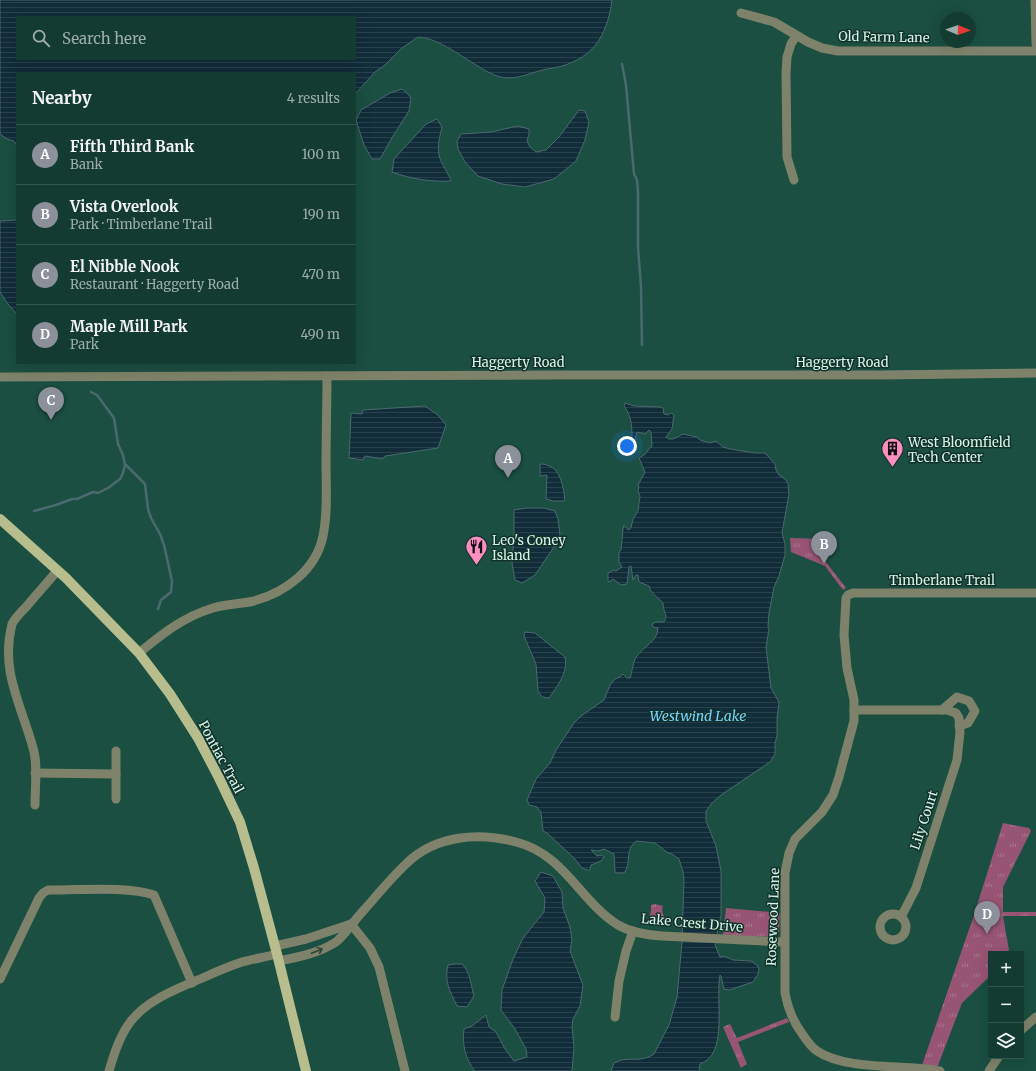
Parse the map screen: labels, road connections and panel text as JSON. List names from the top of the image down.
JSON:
{
  "streets": {
    "main road": ["Pontiac Trail"],
    "street": [
      "Old Farm Lane",
      "Haggerty Road",
      "Timberlane Trail",
      "Lily Court",
      "Rosewood Lane",
      "Lake Crest Drive"
    ]
  },
  "crossings": [
    ["Timberlane Trail", "Rosewood Lane"],
    ["Pontiac Trail", "Lake Crest Drive"],
    ["Rosewood Lane", "Lake Crest Drive"]
  ],
  "water": ["Westwind Lake"],
  "places": {
    "building": ["West Bloomfield Tech Center"],
    "restaurant": ["Leo's Coney Island"]
  },
  "north": "right",
  "page": {
    "search": "Search here",
    "heading": ["Nearby", "4 results"],
    "list": [
      {
        "mark": "A",
        "name": "Fifth Third Bank",
        "note": "Bank",
        "value": "100 m"
      },
      {
        "mark": "B",
        "name": "Vista Overlook",
        "note": "Park · Timberlane Trail",
        "value": "190 m"
      },
      {
        "mark": "C",
        "name": "El Nibble Nook",
        "note": "Restaurant · Haggerty Road",
        "value": "470 m"
      },
      {
        "mark": "D",
        "name": "Maple Mill Park",
        "note": "Park",
        "value": "490 m"
      }
    ],
    "pins": [
      "C",
      "A",
      "B",
      "D"
    ],
    "map_buttons": ["+", "−"]
  }
}
